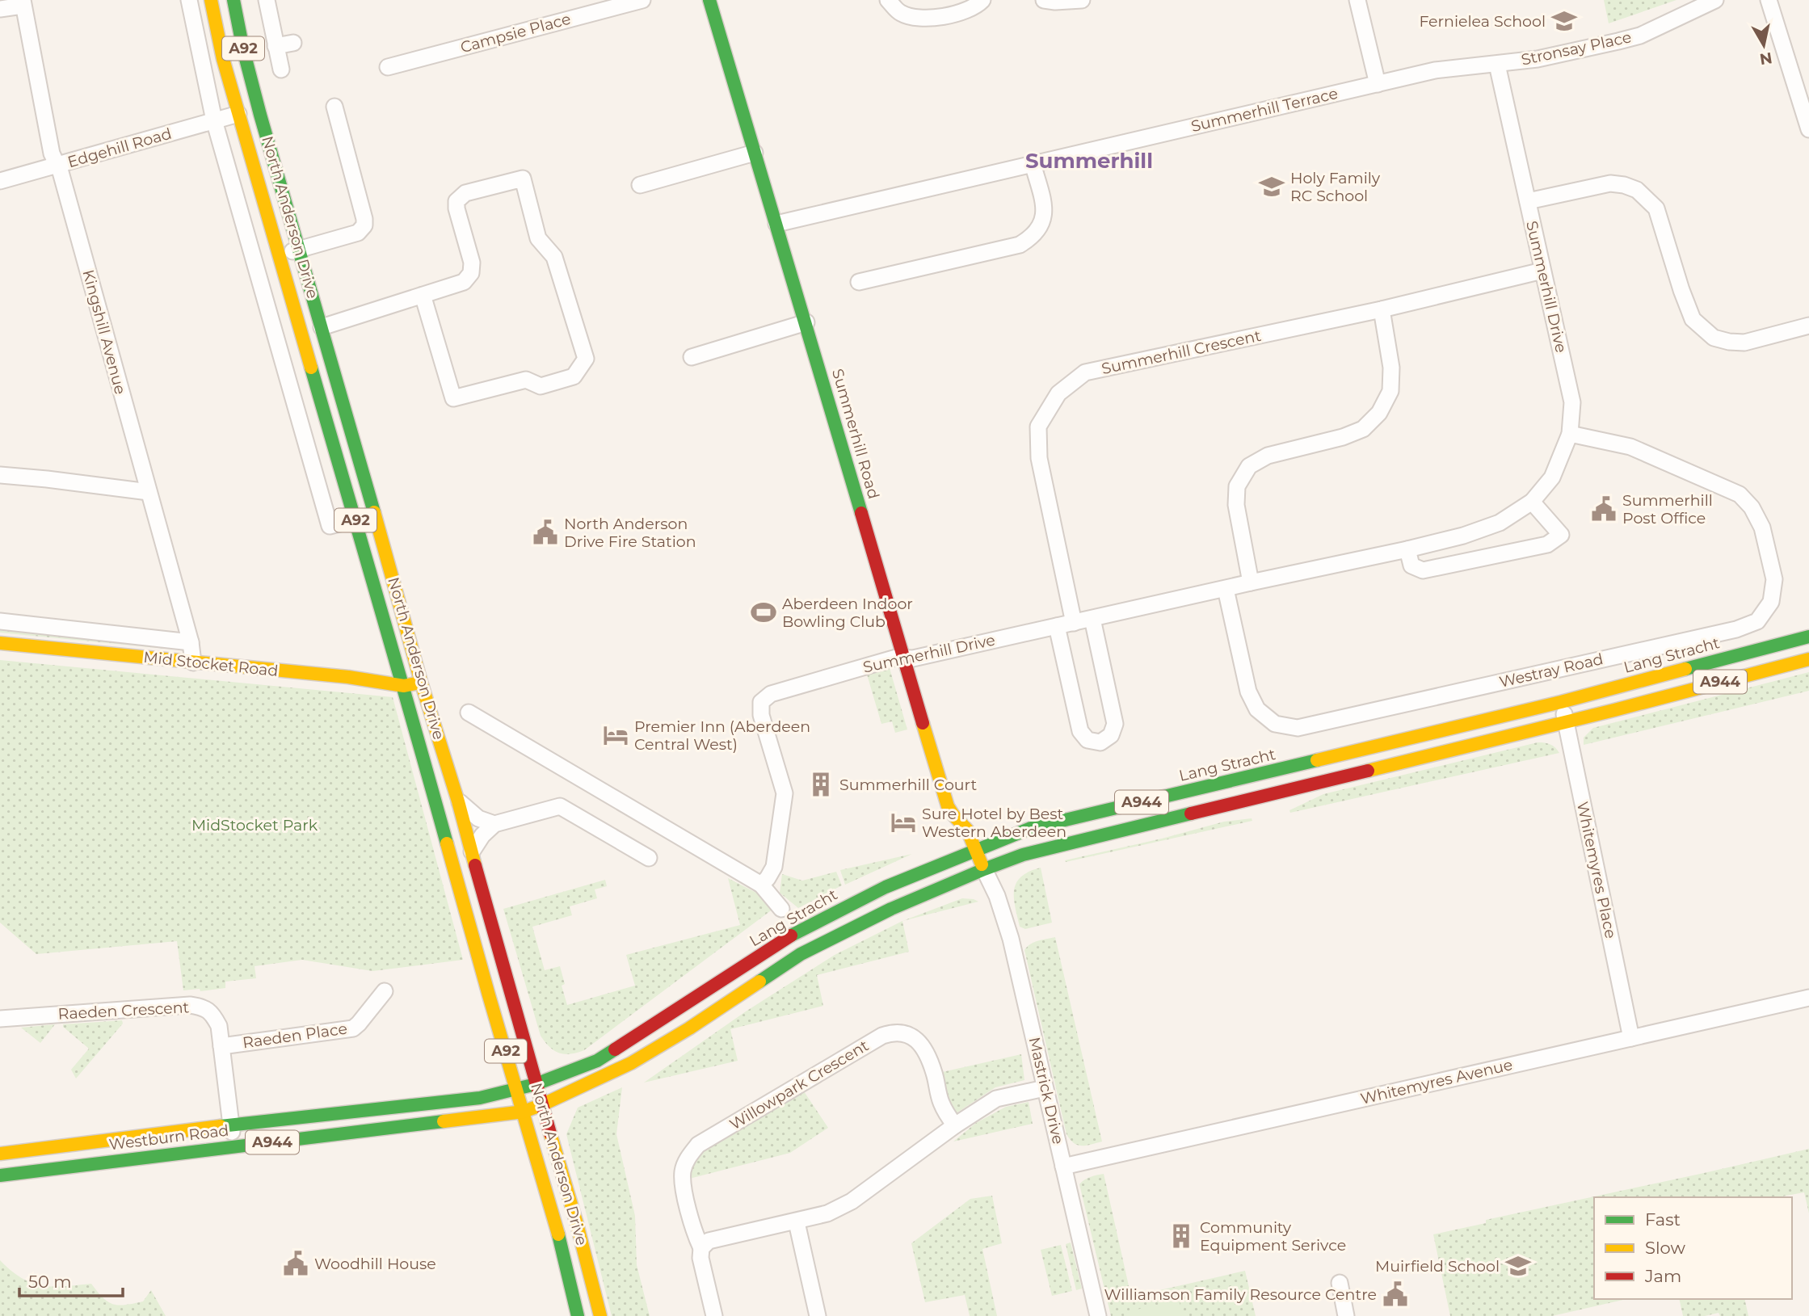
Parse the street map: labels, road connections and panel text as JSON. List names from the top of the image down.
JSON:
{
  "streets": {
    "main road": [
      "A92",
      "North Anderson Drive",
      "Summerhill Road",
      "Lang Stracht",
      "Mid Stocket Road",
      "A944",
      "Westburn Road"
    ],
    "street": [
      "Campsie Place",
      "Stronsay Place",
      "Summerhill Terrace",
      "Edgehill Road",
      "Summerhill Drive",
      "Kingshill Avenue",
      "Summerhill Crescent",
      "Westray Road",
      "Whitemyres Place",
      "Raeden Crescent",
      "Raeden Place",
      "Whitemyres Avenue",
      "Willowpark Crescent",
      "Mastrick Drive"
    ]
  },
  "crossings": [
    ["Stronsay Place", "Summerhill Terrace"],
    ["Stronsay Place", "Summerhill Drive"],
    ["Summerhill Terrace", "Summerhill Drive"],
    ["Summerhill Terrace", "Summerhill Road"],
    ["Edgehill Road", "North Anderson Drive"],
    ["Edgehill Road", "Kingshill Avenue"],
    ["North Anderson Drive", "Lang Stracht"],
    ["North Anderson Drive", "Mid Stocket Road"],
    ["North Anderson Drive", "A944"],
    ["North Anderson Drive", "Westburn Road"],
    ["Summerhill Drive", "Summerhill Crescent"],
    ["Summerhill Drive", "Summerhill Road"],
    ["Summerhill Drive", "Westray Road"],
    ["Kingshill Avenue", "Mid Stocket Road"],
    ["Summerhill Road", "Lang Stracht"],
    ["Summerhill Road", "A944"],
    ["Summerhill Road", "Mastrick Drive"],
    ["Lang Stracht", "Whitemyres Place"],
    ["Lang Stracht", "Westburn Road"],
    ["A944", "Whitemyres Place"],
    ["A944", "Mastrick Drive"],
    ["A944", "Westburn Road"],
    ["Whitemyres Place", "Whitemyres Avenue"],
    ["Raeden Crescent", "Raeden Place"],
    ["Raeden Crescent", "Westburn Road"],
    ["Whitemyres Avenue", "Mastrick Drive"]
  ],
  "districts": ["Summerhill"],
  "parks": ["MidStocket Park"],
  "places": {
    "school or university": ["Fernielea School", "Holy Family RC School", "Muirfield School"],
    "public building": [
      "Summerhill Post Office",
      "North Anderson Drive Fire Station",
      "Woodhill House",
      "Williamson Family Resource Centre"
    ],
    "sports": ["Aberdeen Indoor Bowling Club"],
    "hotel": ["Premier Inn (Aberdeen Central West)", "Sure Hotel by Best Western Aberdeen"],
    "building": ["Summerhill Court", "Community Equipment Serivce"]
  },
  "legend": ["Fast", "Slow", "Jam"],
  "scale_bar": "50 m",
  "north": "bottom"
}
